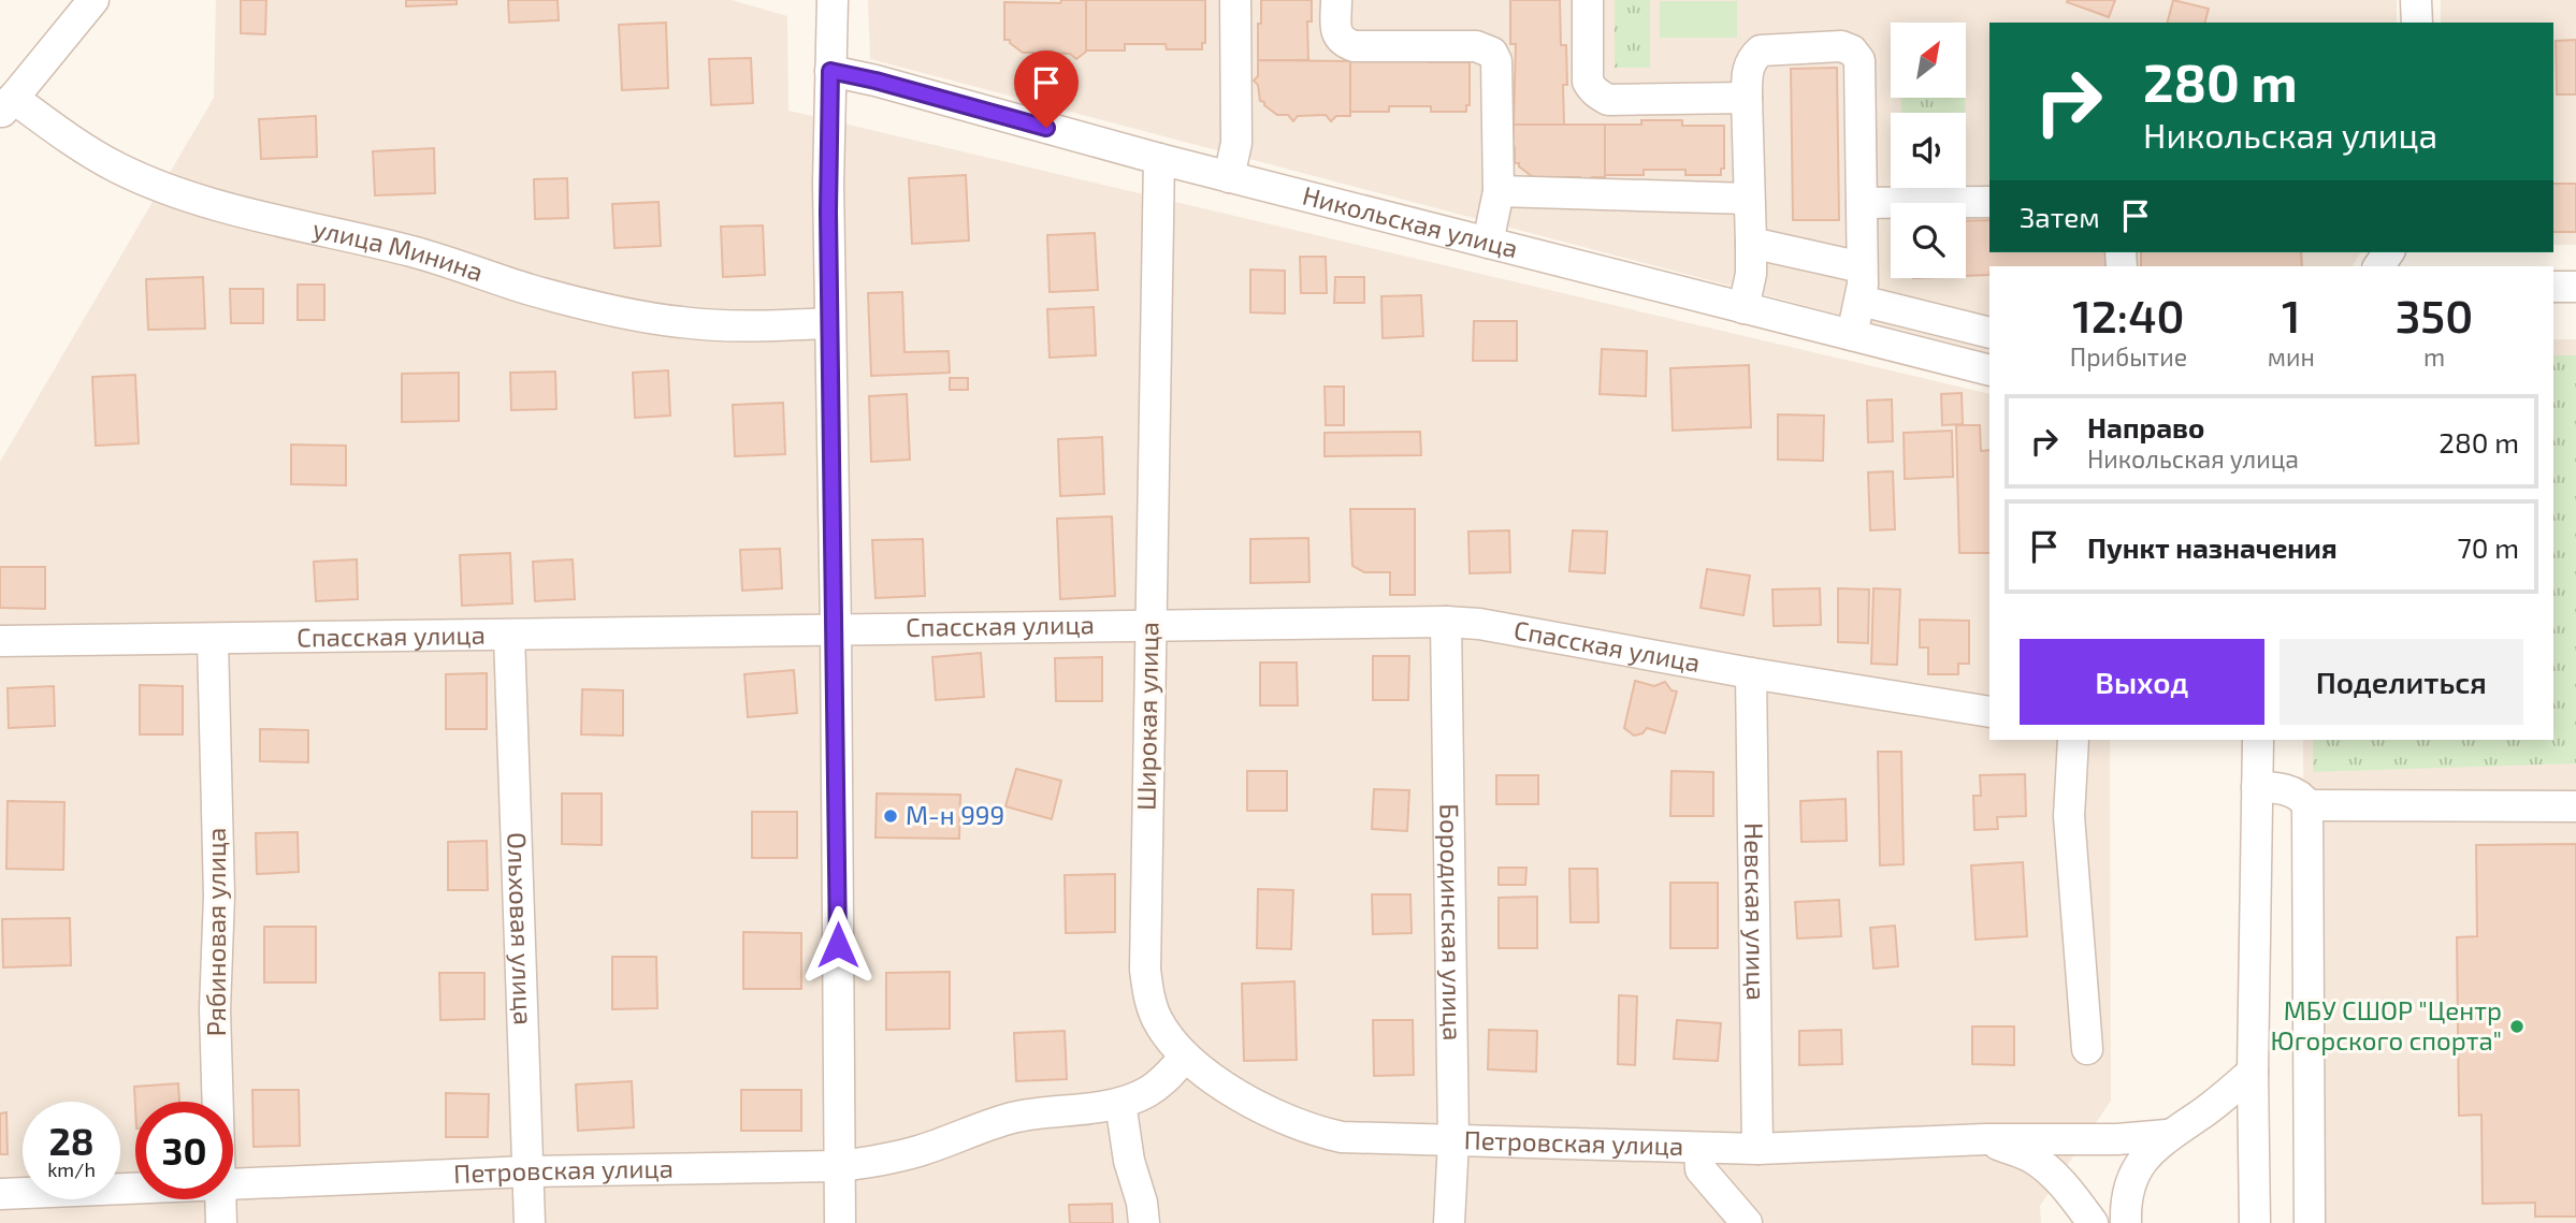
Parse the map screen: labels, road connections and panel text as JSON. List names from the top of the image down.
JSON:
{
  "streets": {
    "street": [
      "Никольская улица",
      "улица Минина",
      "Спасская улица",
      "Широкая улица",
      "Невская улица",
      "Бородинская улица",
      "Ольховая улица",
      "Рябиновая улица",
      "Петровская улица"
    ]
  },
  "crossings": [
    ["Никольская улица", "Широкая улица"],
    ["Спасская улица", "Широкая улица"],
    ["Спасская улица", "Невская улица"],
    ["Спасская улица", "Бородинская улица"],
    ["Спасская улица", "Ольховая улица"],
    ["Спасская улица", "Рябиновая улица"],
    ["Широкая улица", "Петровская улица"],
    ["Невская улица", "Петровская улица"],
    ["Бородинская улица", "Петровская улица"],
    ["Ольховая улица", "Петровская улица"]
  ],
  "places": ["М-н 999", "МБУ СШОР \"Центр Югорского спорта\""],
  "north": "top right",
  "page": {
    "turn": ["280 m", "Никольская улица"],
    "then": "Затем",
    "eta": [
      "12:40",
      "Прибытие",
      "1",
      "мин",
      "350",
      "m"
    ],
    "list": [
      {
        "name": "Направо",
        "note": "Никольская улица",
        "value": "280 m"
      },
      {
        "name": "Пункт назначения",
        "value": "70 m"
      }
    ],
    "buttons": ["Выход", "Поделиться"],
    "speed": "28 km/h",
    "limit": "30"
  }
}
